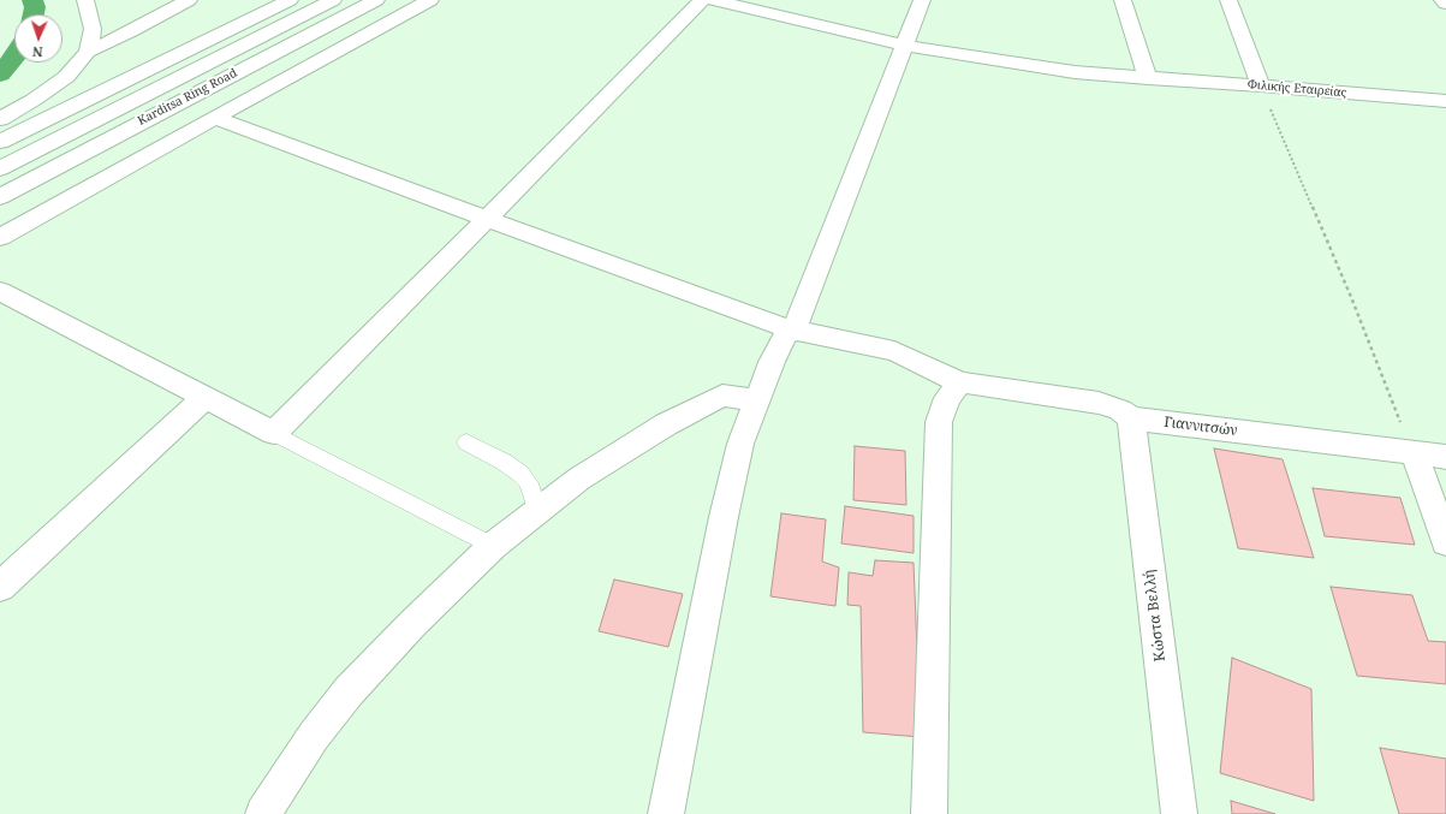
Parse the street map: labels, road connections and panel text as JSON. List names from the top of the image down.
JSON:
{
  "streets": {
    "street": [
      "Φιλικής Εταιρείας",
      "Karditsa Ring Road",
      "Γιαννιτσών",
      "Κώστα Βελλή"
    ]
  },
  "crossings": [
    ["Γιαννιτσών", "Κώστα Βελλή"]
  ],
  "north": "bottom"
}
